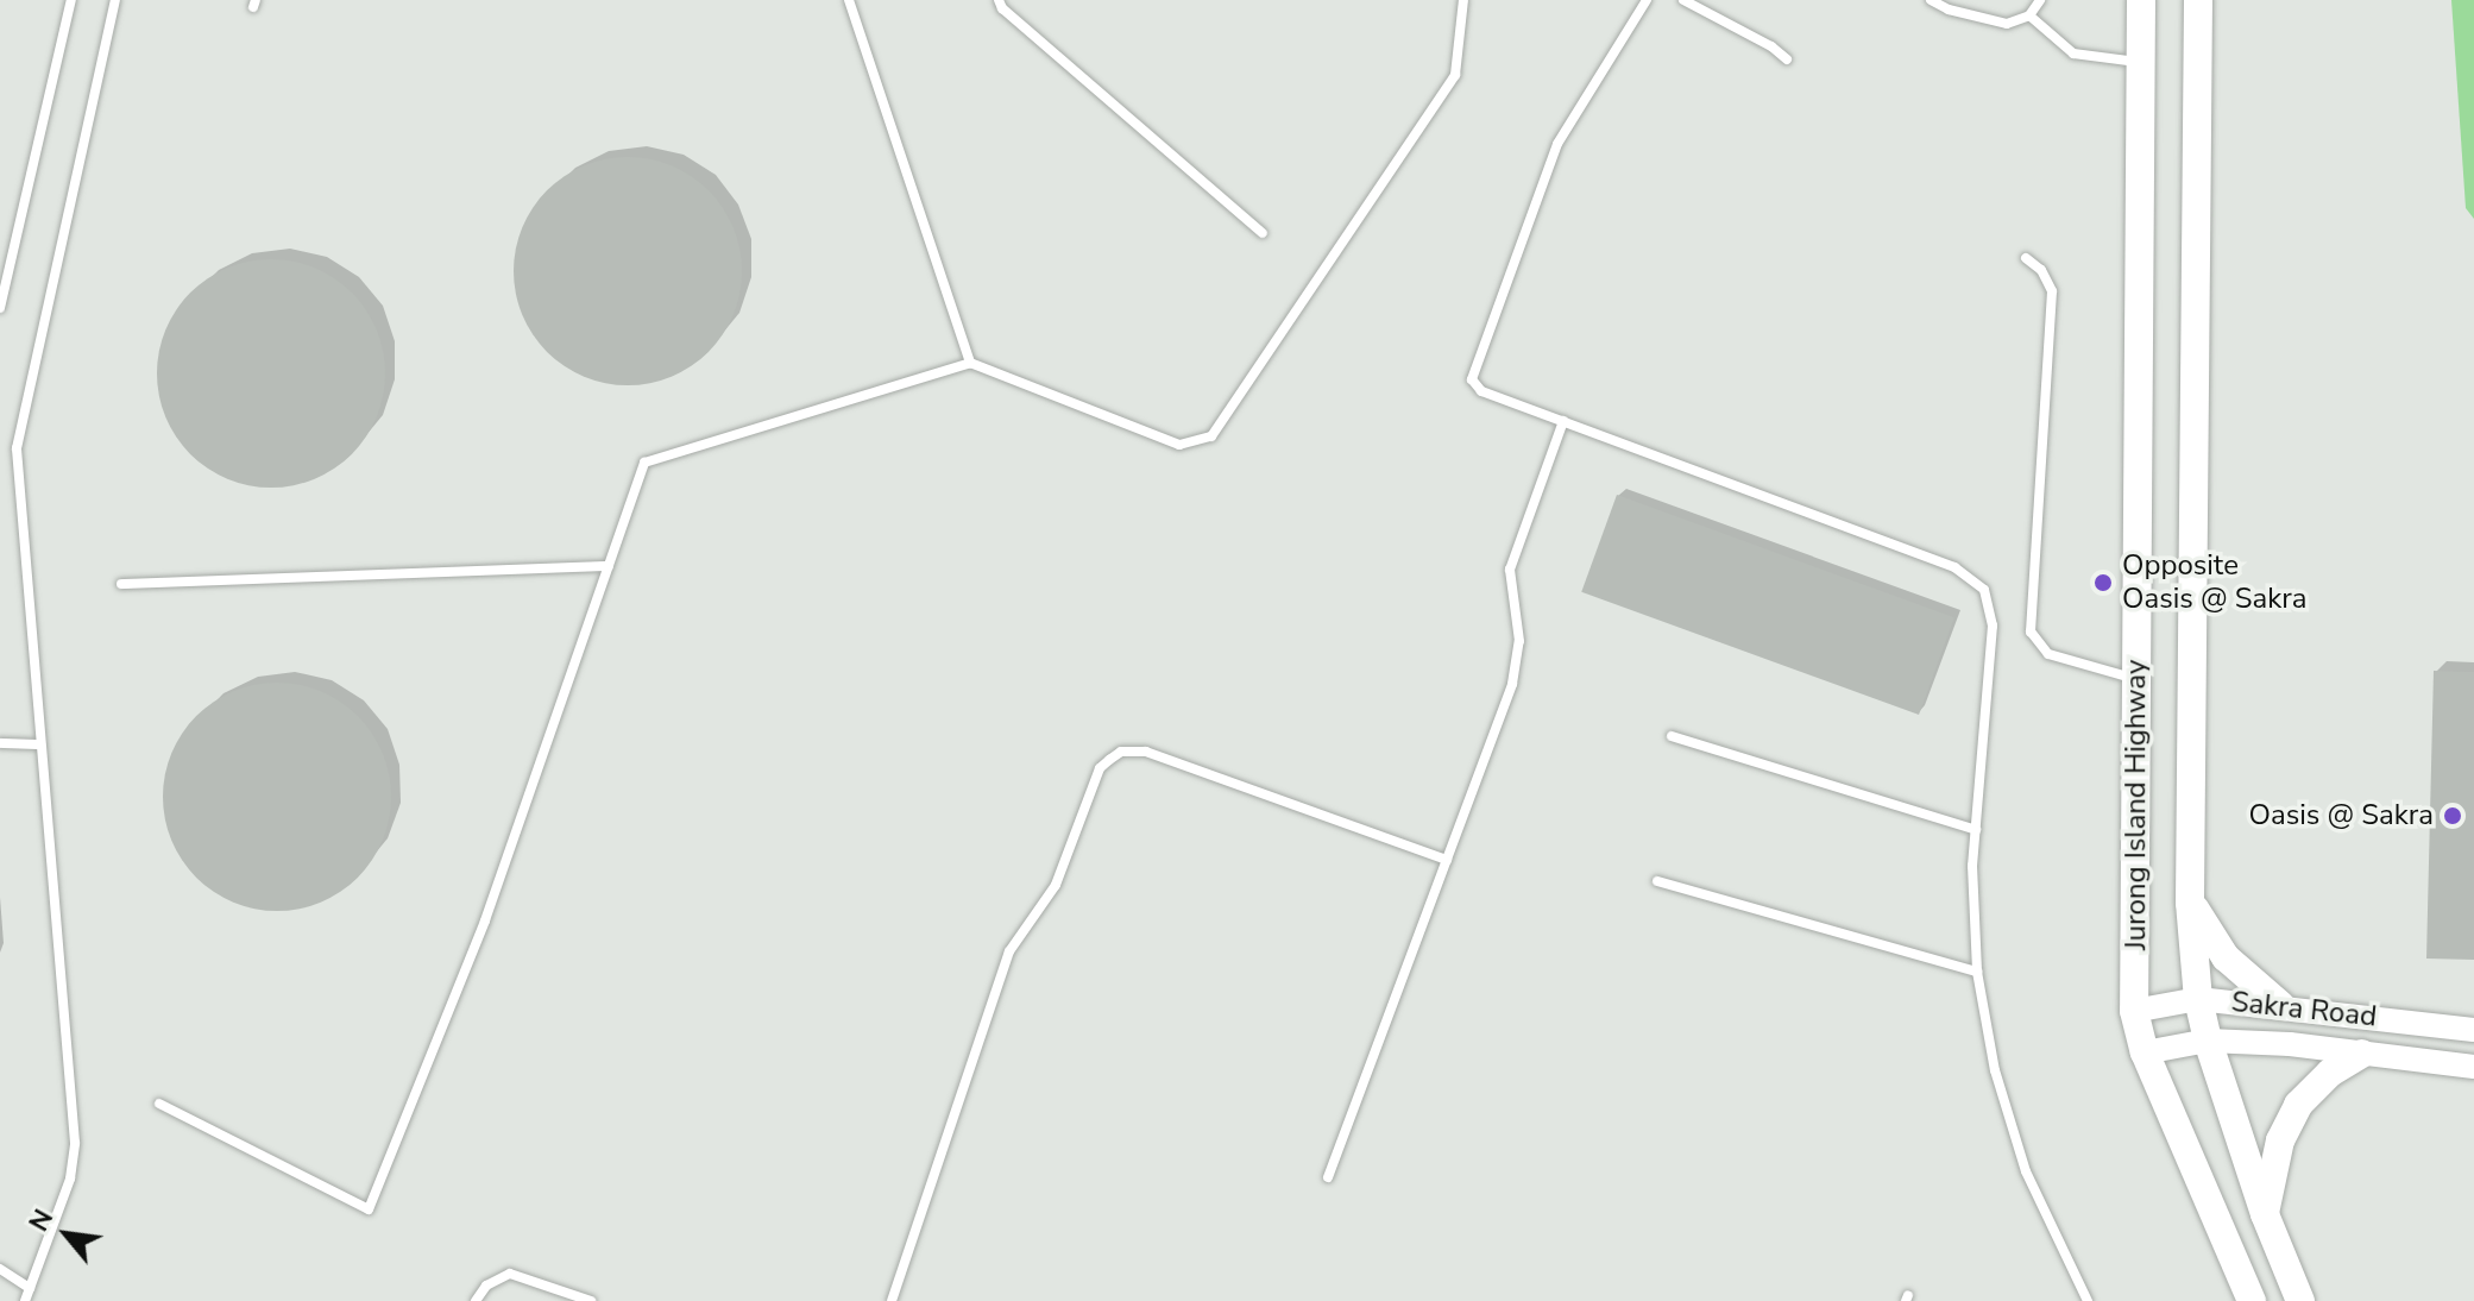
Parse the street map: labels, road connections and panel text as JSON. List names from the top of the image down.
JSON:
{
  "streets": {
    "main road": ["Jurong Island Highway"],
    "street": ["Sakra Road"]
  },
  "crossings": [
    ["Jurong Island Highway", "Sakra Road"]
  ],
  "places": ["Opposite Oasis @ Sakra", "Oasis @ Sakra"],
  "north": "top left"
}
